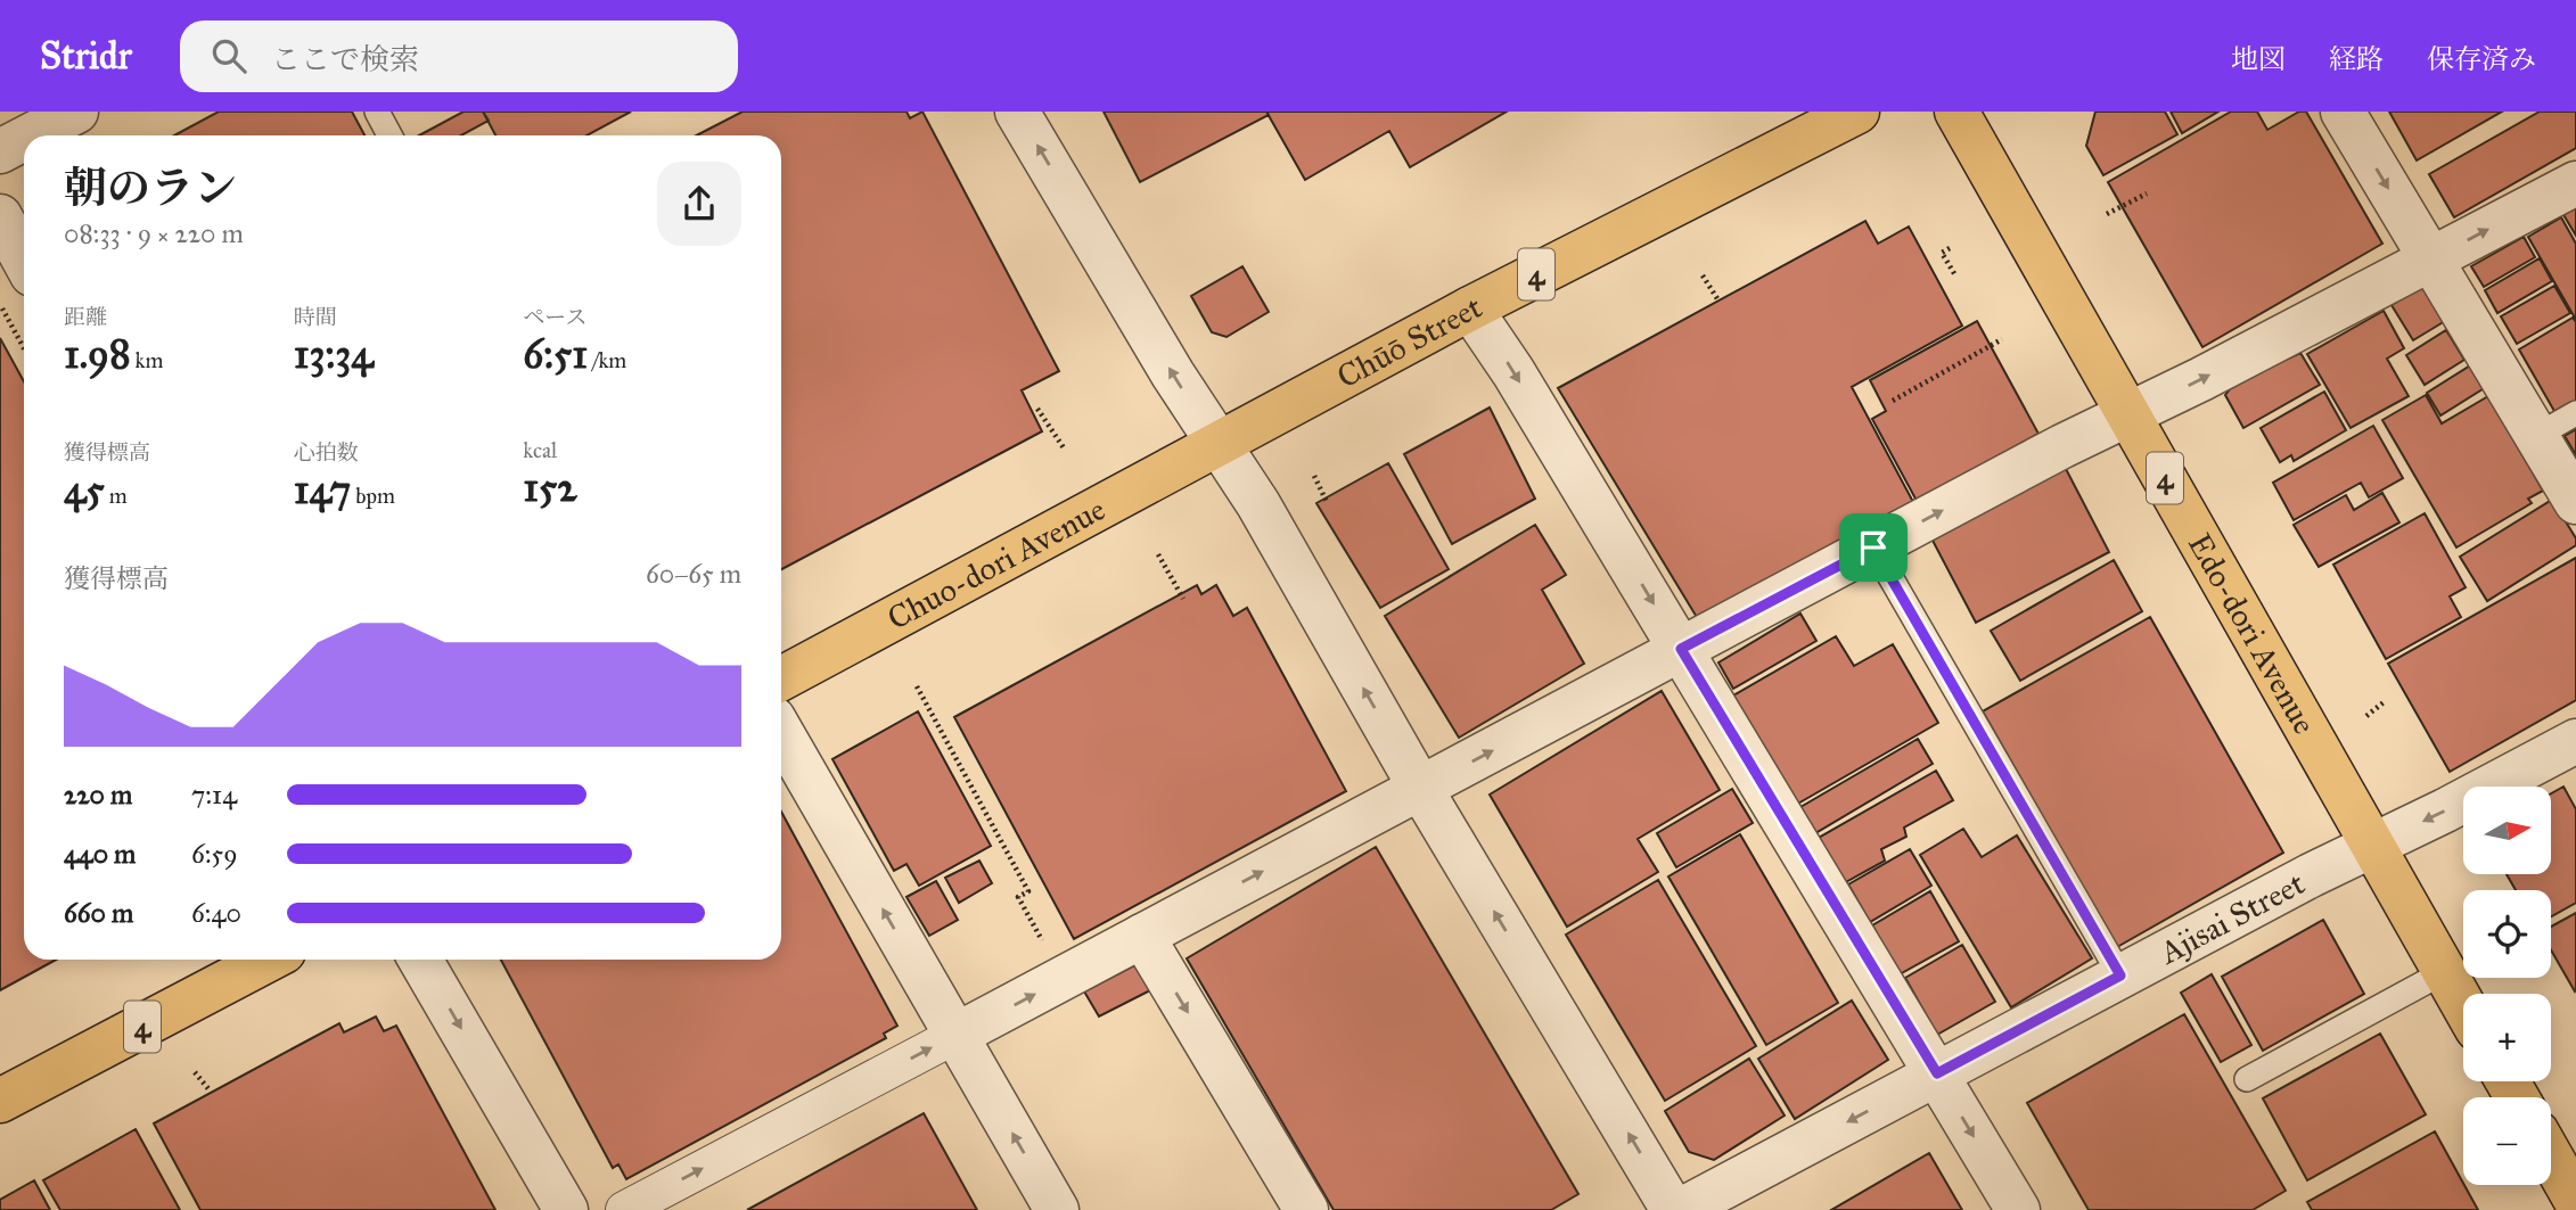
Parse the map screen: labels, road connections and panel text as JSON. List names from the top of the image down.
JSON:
{
  "streets": {
    "highway": [
      "4",
      "Chūō Street",
      "Chuo-dori Avenue",
      "Edo-dori Avenue"
    ],
    "street": ["Ajisai Street"]
  },
  "crossings": [
    ["Chūō Street", "Chuo-dori Avenue"],
    ["Edo-dori Avenue", "Ajisai Street"]
  ],
  "one_way": ["Ajisai Street"],
  "north": "right",
  "page": {
    "header": "Stridr",
    "search": "ここで検索",
    "nav": ["地図", "経路", "保存済み"],
    "heading": ["朝のラン", "08:33 · 9 × 220 m"],
    "stats": [
      ["距離", "1.98 km"],
      ["時間", "13:34"],
      ["ペース", "6:51 /km"],
      ["獲得標高", "45 m"],
      ["心拍数", "147 bpm"],
      ["kcal", "152"]
    ],
    "chart": ["獲得標高", "60–65 m"],
    "list": [
      {
        "name": "220 m",
        "note": "7:14"
      },
      {
        "name": "440 m",
        "note": "6:59"
      },
      {
        "name": "660 m",
        "note": "6:40"
      }
    ],
    "map_buttons": ["+", "−"]
  }
}
